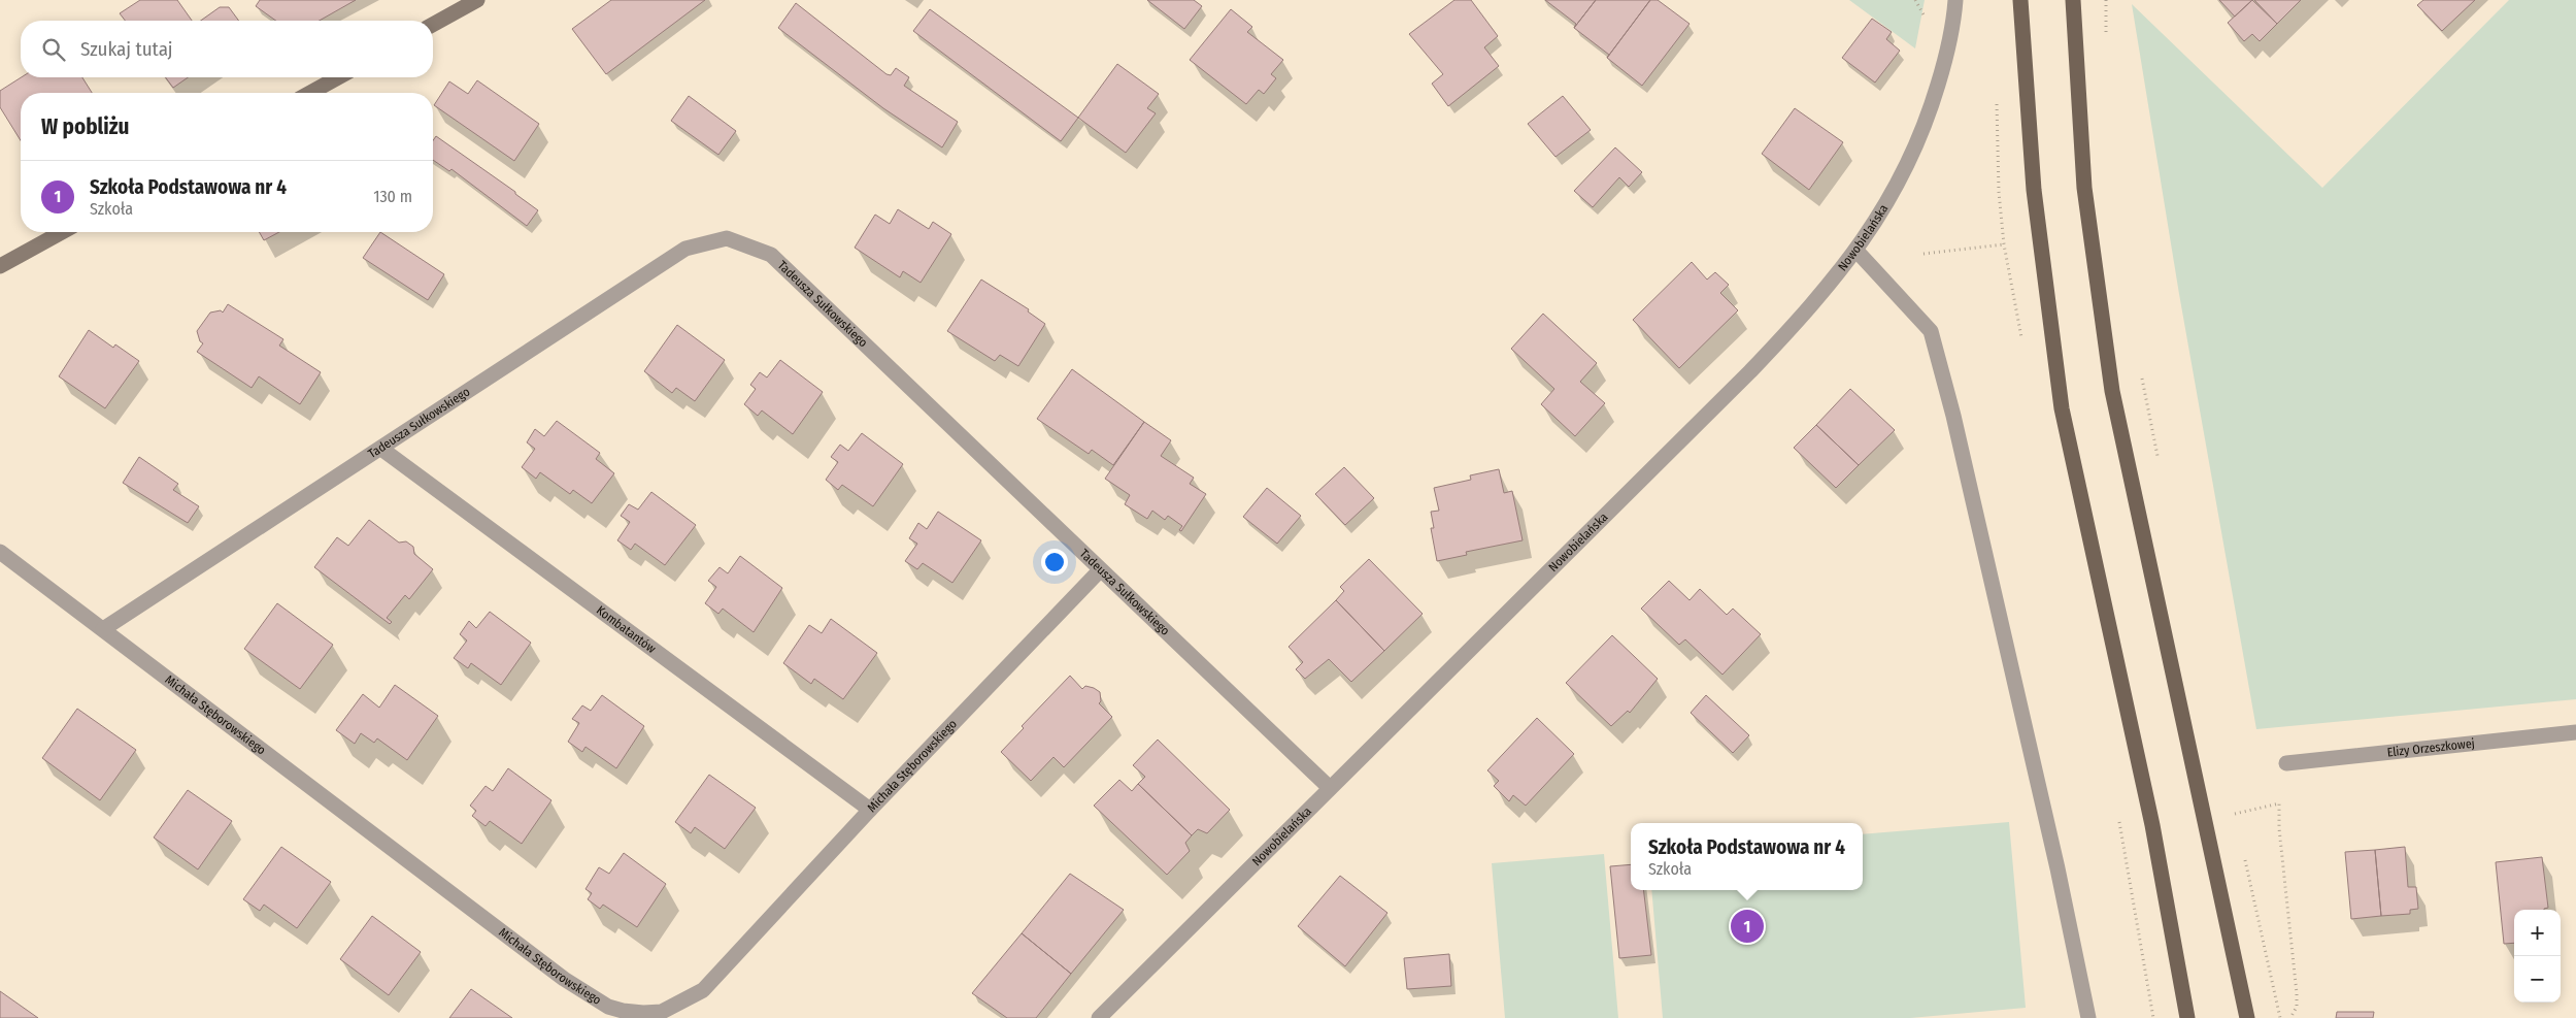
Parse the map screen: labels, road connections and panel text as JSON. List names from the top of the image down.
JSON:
{
  "streets": {
    "street": [
      "Nowobielańska",
      "Tadeusza Sułkowskiego",
      "Kombatantów",
      "Michała Stęborowskiego",
      "Elizy Orzeszkowej"
    ]
  },
  "crossings": [
    ["Nowobielańska", "Tadeusza Sułkowskiego"],
    ["Tadeusza Sułkowskiego", "Kombatantów"],
    ["Tadeusza Sułkowskiego", "Michała Stęborowskiego"],
    ["Kombatantów", "Michała Stęborowskiego"]
  ],
  "page": {
    "search": "Szukaj tutaj",
    "heading": "W pobliżu",
    "list": [
      {
        "mark": "1",
        "name": "Szkoła Podstawowa nr 4",
        "note": "Szkoła",
        "value": "130 m"
      }
    ],
    "popup": ["Szkoła Podstawowa nr 4", "Szkoła"],
    "pins": "1",
    "map_buttons": ["+", "−"]
  }
}
